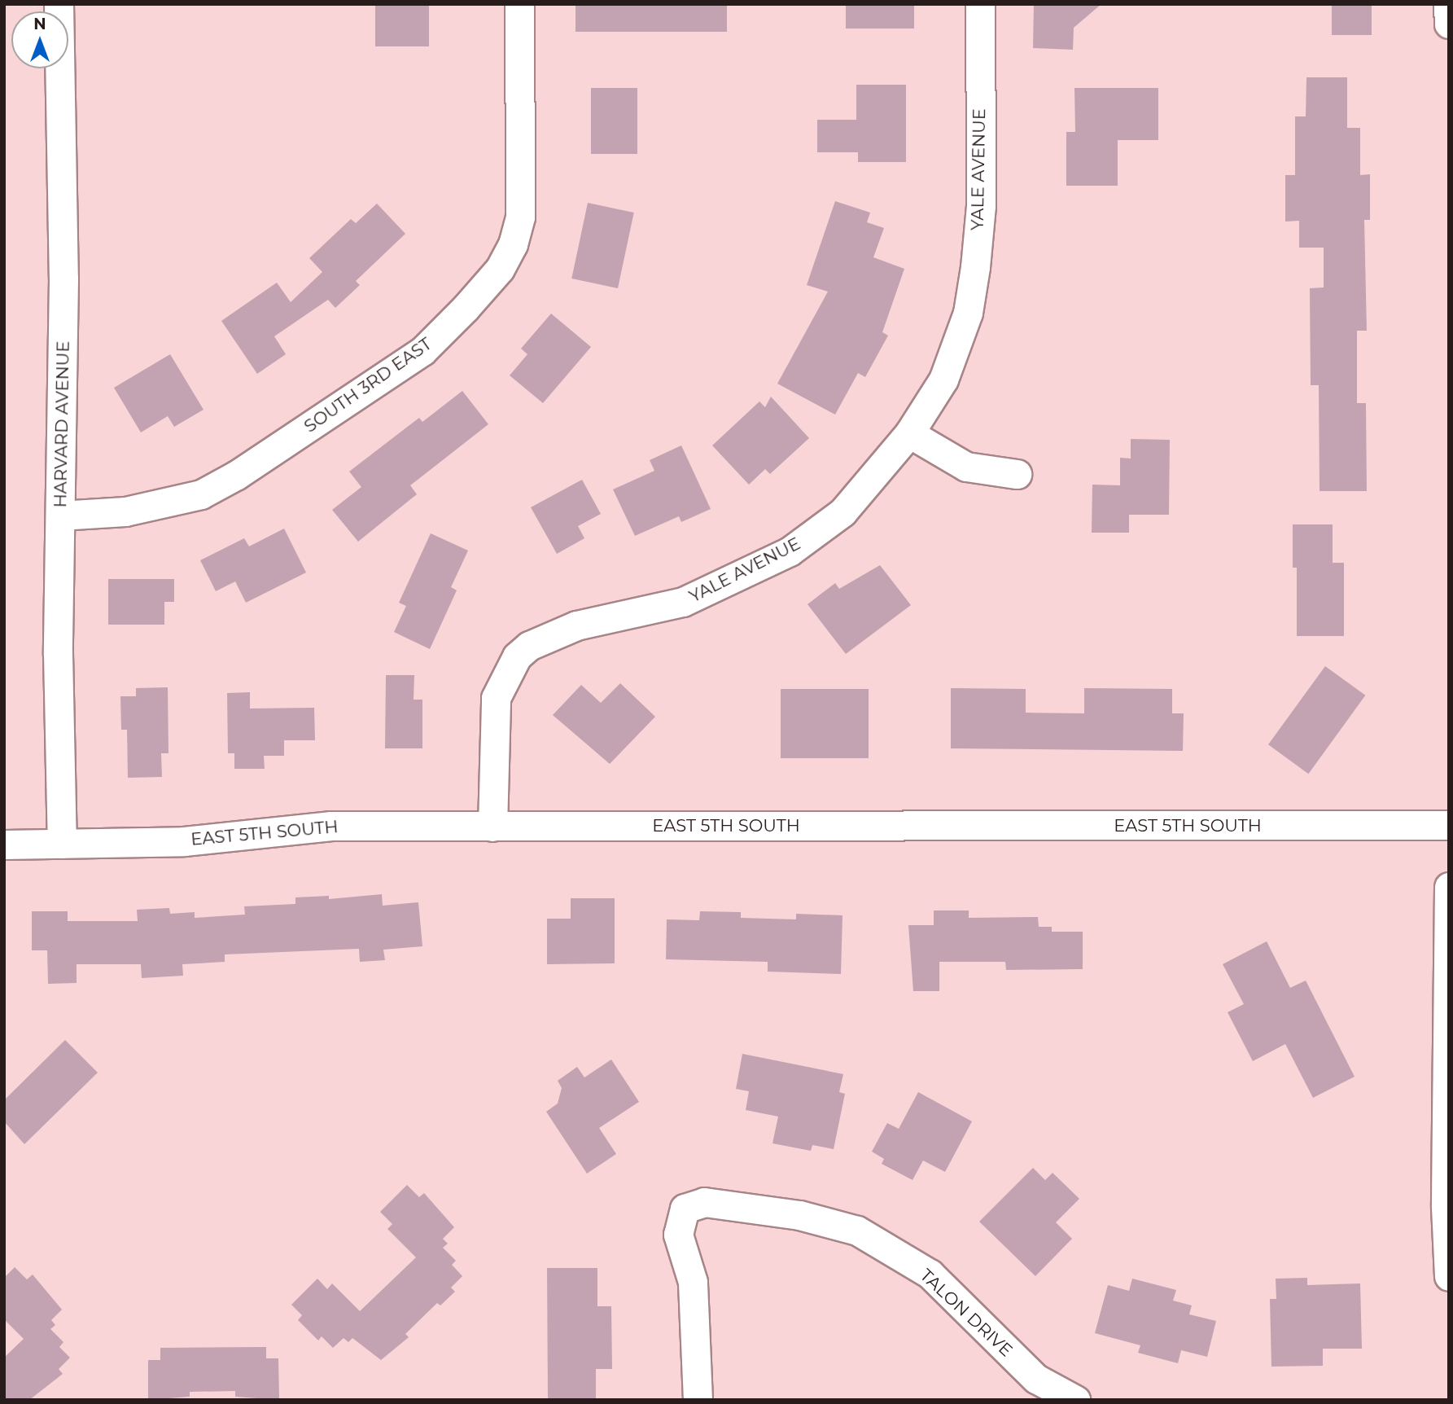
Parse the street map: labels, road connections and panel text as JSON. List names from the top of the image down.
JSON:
{
  "streets": {
    "street": [
      "YALE AVENUE",
      "SOUTH 3RD EAST",
      "HARVARD AVENUE",
      "EAST 5TH SOUTH",
      "TALON DRIVE"
    ]
  },
  "crossings": [
    ["YALE AVENUE", "EAST 5TH SOUTH"],
    ["SOUTH 3RD EAST", "HARVARD AVENUE"],
    ["HARVARD AVENUE", "EAST 5TH SOUTH"]
  ],
  "north": "top"
}
